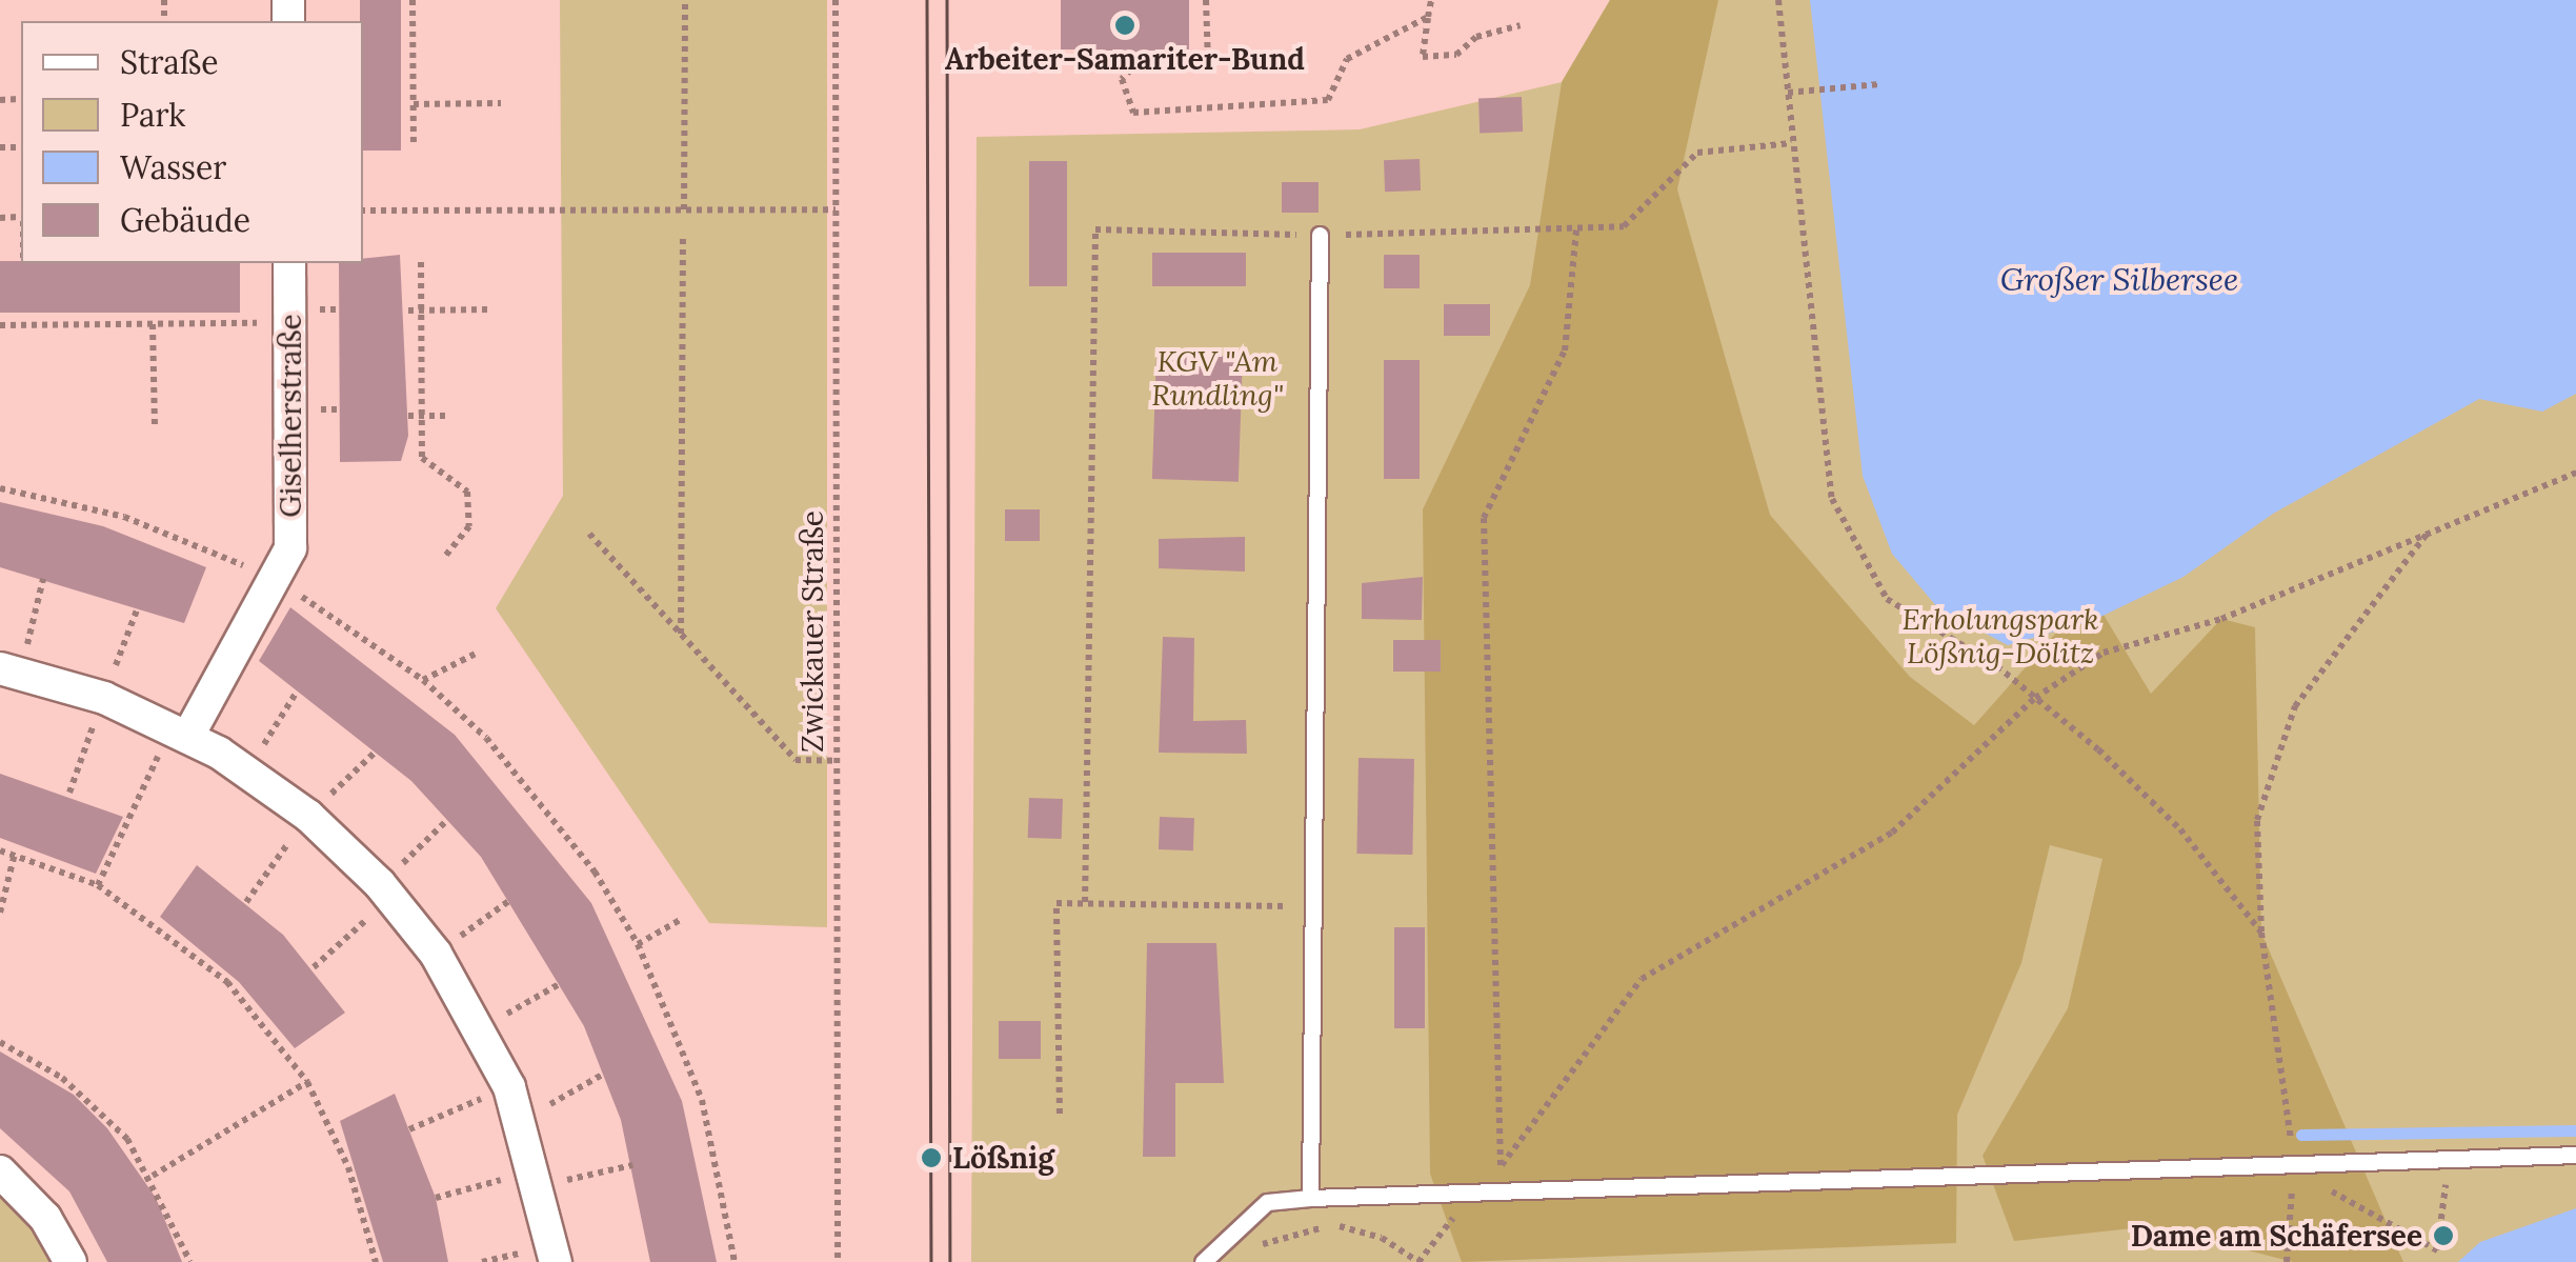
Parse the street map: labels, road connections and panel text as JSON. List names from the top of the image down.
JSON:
{
  "streets": {
    "street": ["Giselherstraße"],
    "path": ["Zwickauer Straße"]
  },
  "water": ["Großer Silbersee"],
  "parks": ["KGV \"Am Rundling\"", "Erholungspark Lößnig-Dölitz"],
  "places": ["Arbeiter-Samariter-Bund", "Lößnig", "Dame am Schäfersee"],
  "legend": [
    "Straße",
    "Park",
    "Wasser",
    "Gebäude"
  ]
}
